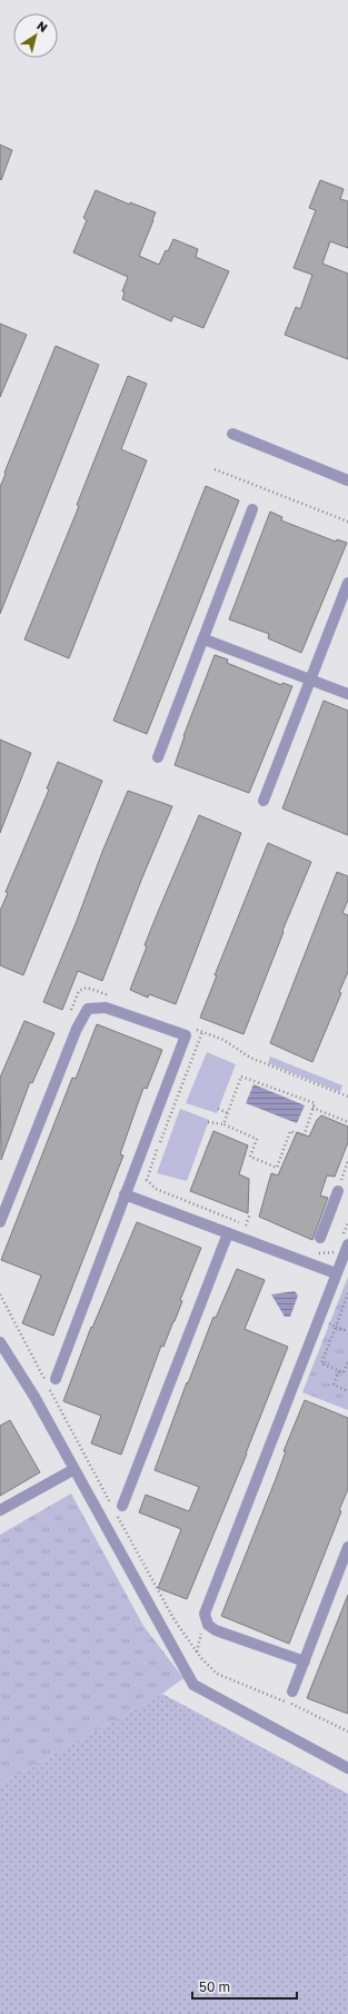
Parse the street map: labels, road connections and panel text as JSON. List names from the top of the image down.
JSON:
{
  "scale_bar": "50 m",
  "north": "top right"
}
